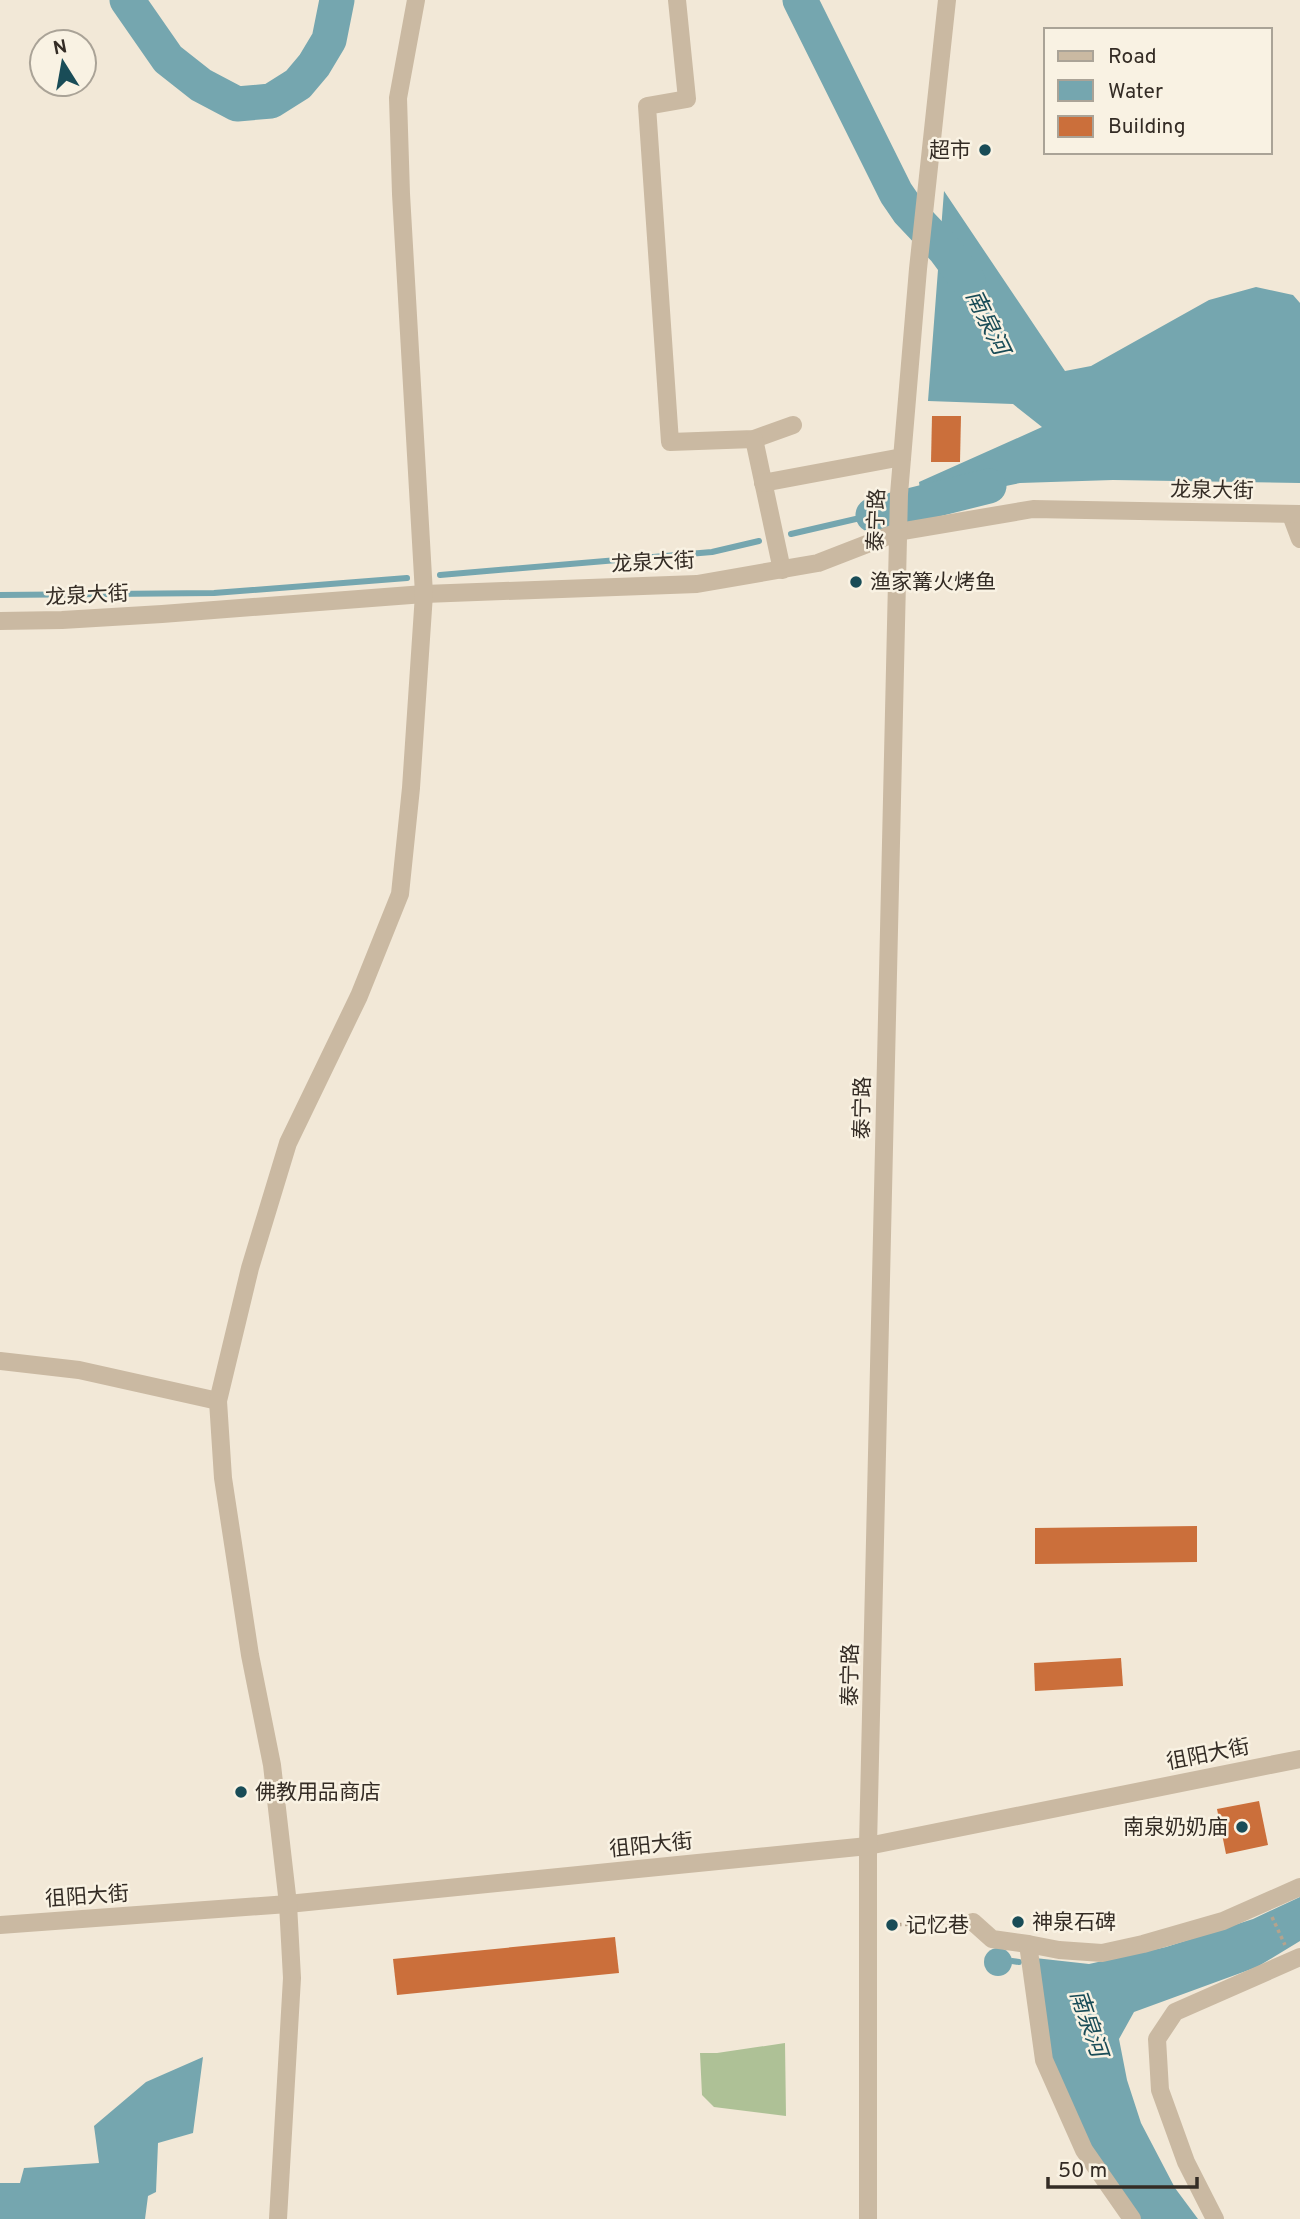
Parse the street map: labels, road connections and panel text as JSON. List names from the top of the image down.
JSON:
{
  "streets": {
    "street": ["龙泉大街", "泰宁路", "徂阳大街"]
  },
  "crossings": [
    ["龙泉大街", "泰宁路"],
    ["泰宁路", "徂阳大街"]
  ],
  "water": ["南泉河"],
  "places": [
    "超市",
    "渔家篝火烤鱼",
    "佛教用品商店",
    "南泉奶奶庙",
    "神泉石碑",
    "记忆巷"
  ],
  "legend": ["Road", "Water", "Building"],
  "scale_bar": "50 m",
  "north": "top"
}
